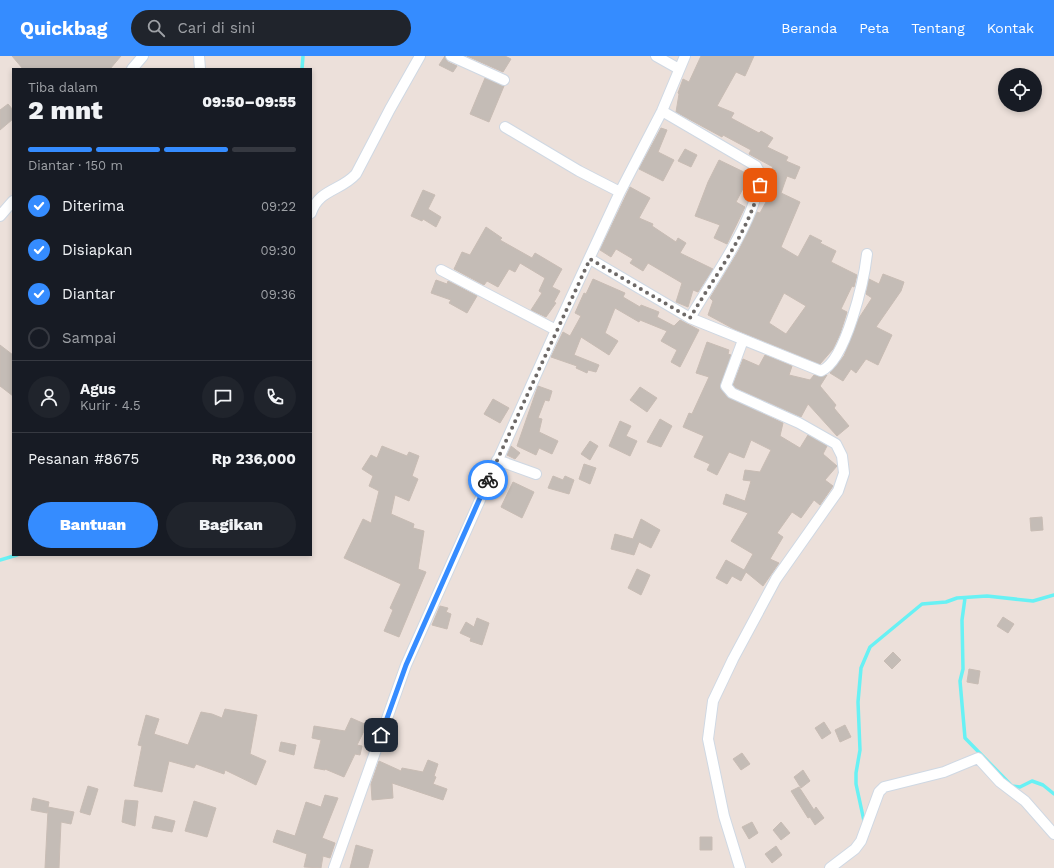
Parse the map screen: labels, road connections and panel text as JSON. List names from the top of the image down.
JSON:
{
  "page": {
    "header": "Quickbag",
    "search": "Cari di sini",
    "nav": [
      "Beranda",
      "Peta",
      "Tentang",
      "Kontak"
    ],
    "heading": ["2 mnt", "Tiba dalam", "09:50–09:55"],
    "panel": [
      "Agus",
      "Kurir · 4.5",
      "Pesanan #8675",
      "Rp 236,000"
    ],
    "bar": "Diantar · 150 m",
    "list": [
      ["Diterima", "09:22"],
      ["Disiapkan", "09:30"],
      ["Diantar", "09:36"],
      "Sampai"
    ],
    "buttons": ["Bantuan", "Bagikan"]
  }
}
